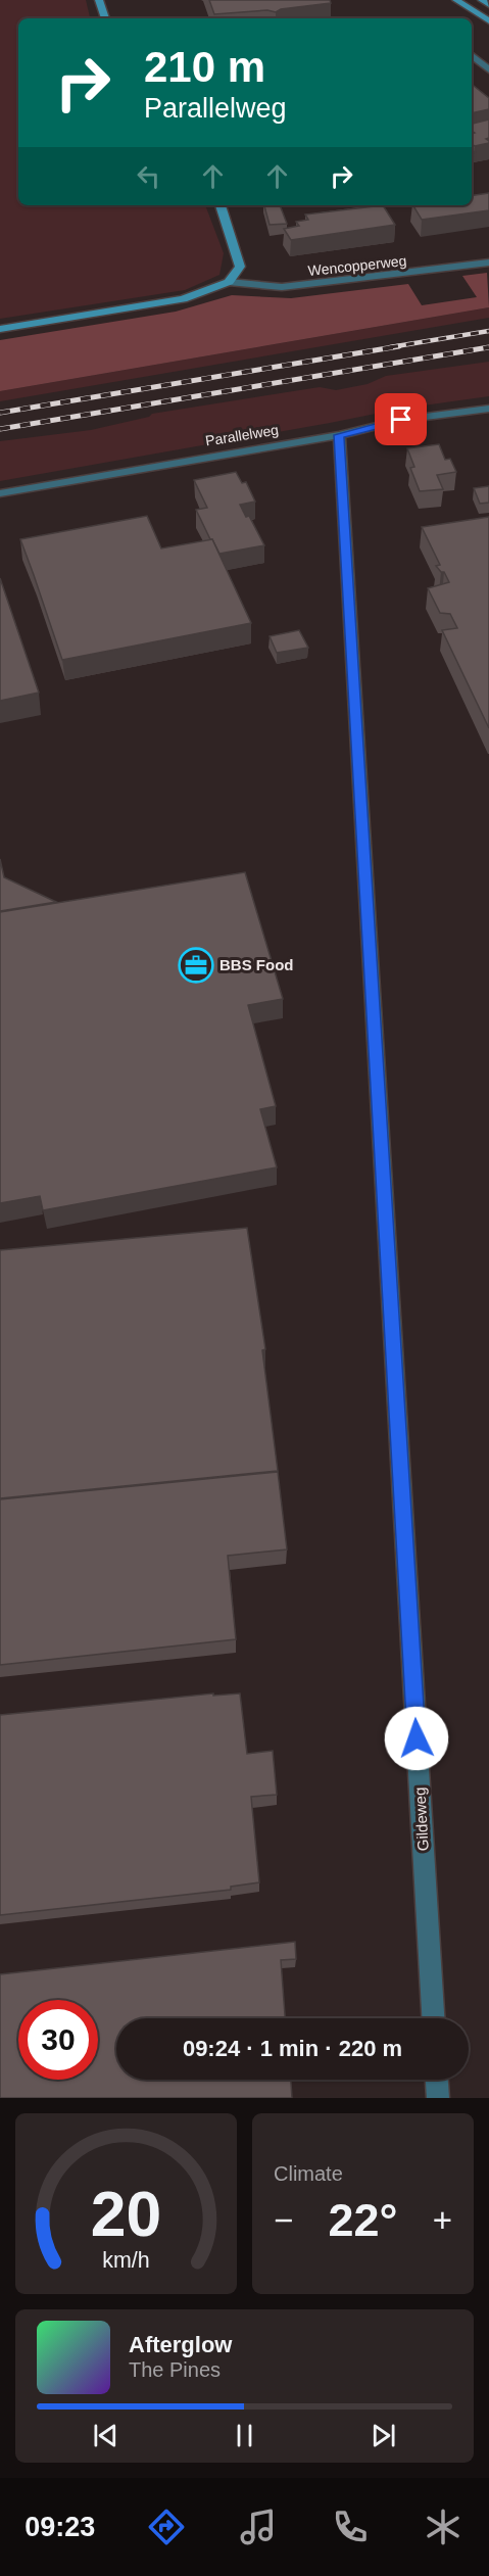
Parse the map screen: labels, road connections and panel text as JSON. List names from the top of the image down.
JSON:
{
  "streets": {
    "street": ["Wencopperweg", "Parallelweg", "Gildeweg"]
  },
  "crossings": [
    ["Parallelweg", "Gildeweg"]
  ],
  "places": {
    "office": ["BBS Food"]
  },
  "page": {
    "turn": ["210 m", "Parallelweg"],
    "limit": "30",
    "trip": "09:24 · 1 min · 220 m",
    "tile": "Climate",
    "heat": ["−", "22°", "+"],
    "song": ["Afterglow", "The Pines"],
    "tabs": "09:23",
    "gauge": ["20", "km/h"]
  }
}
